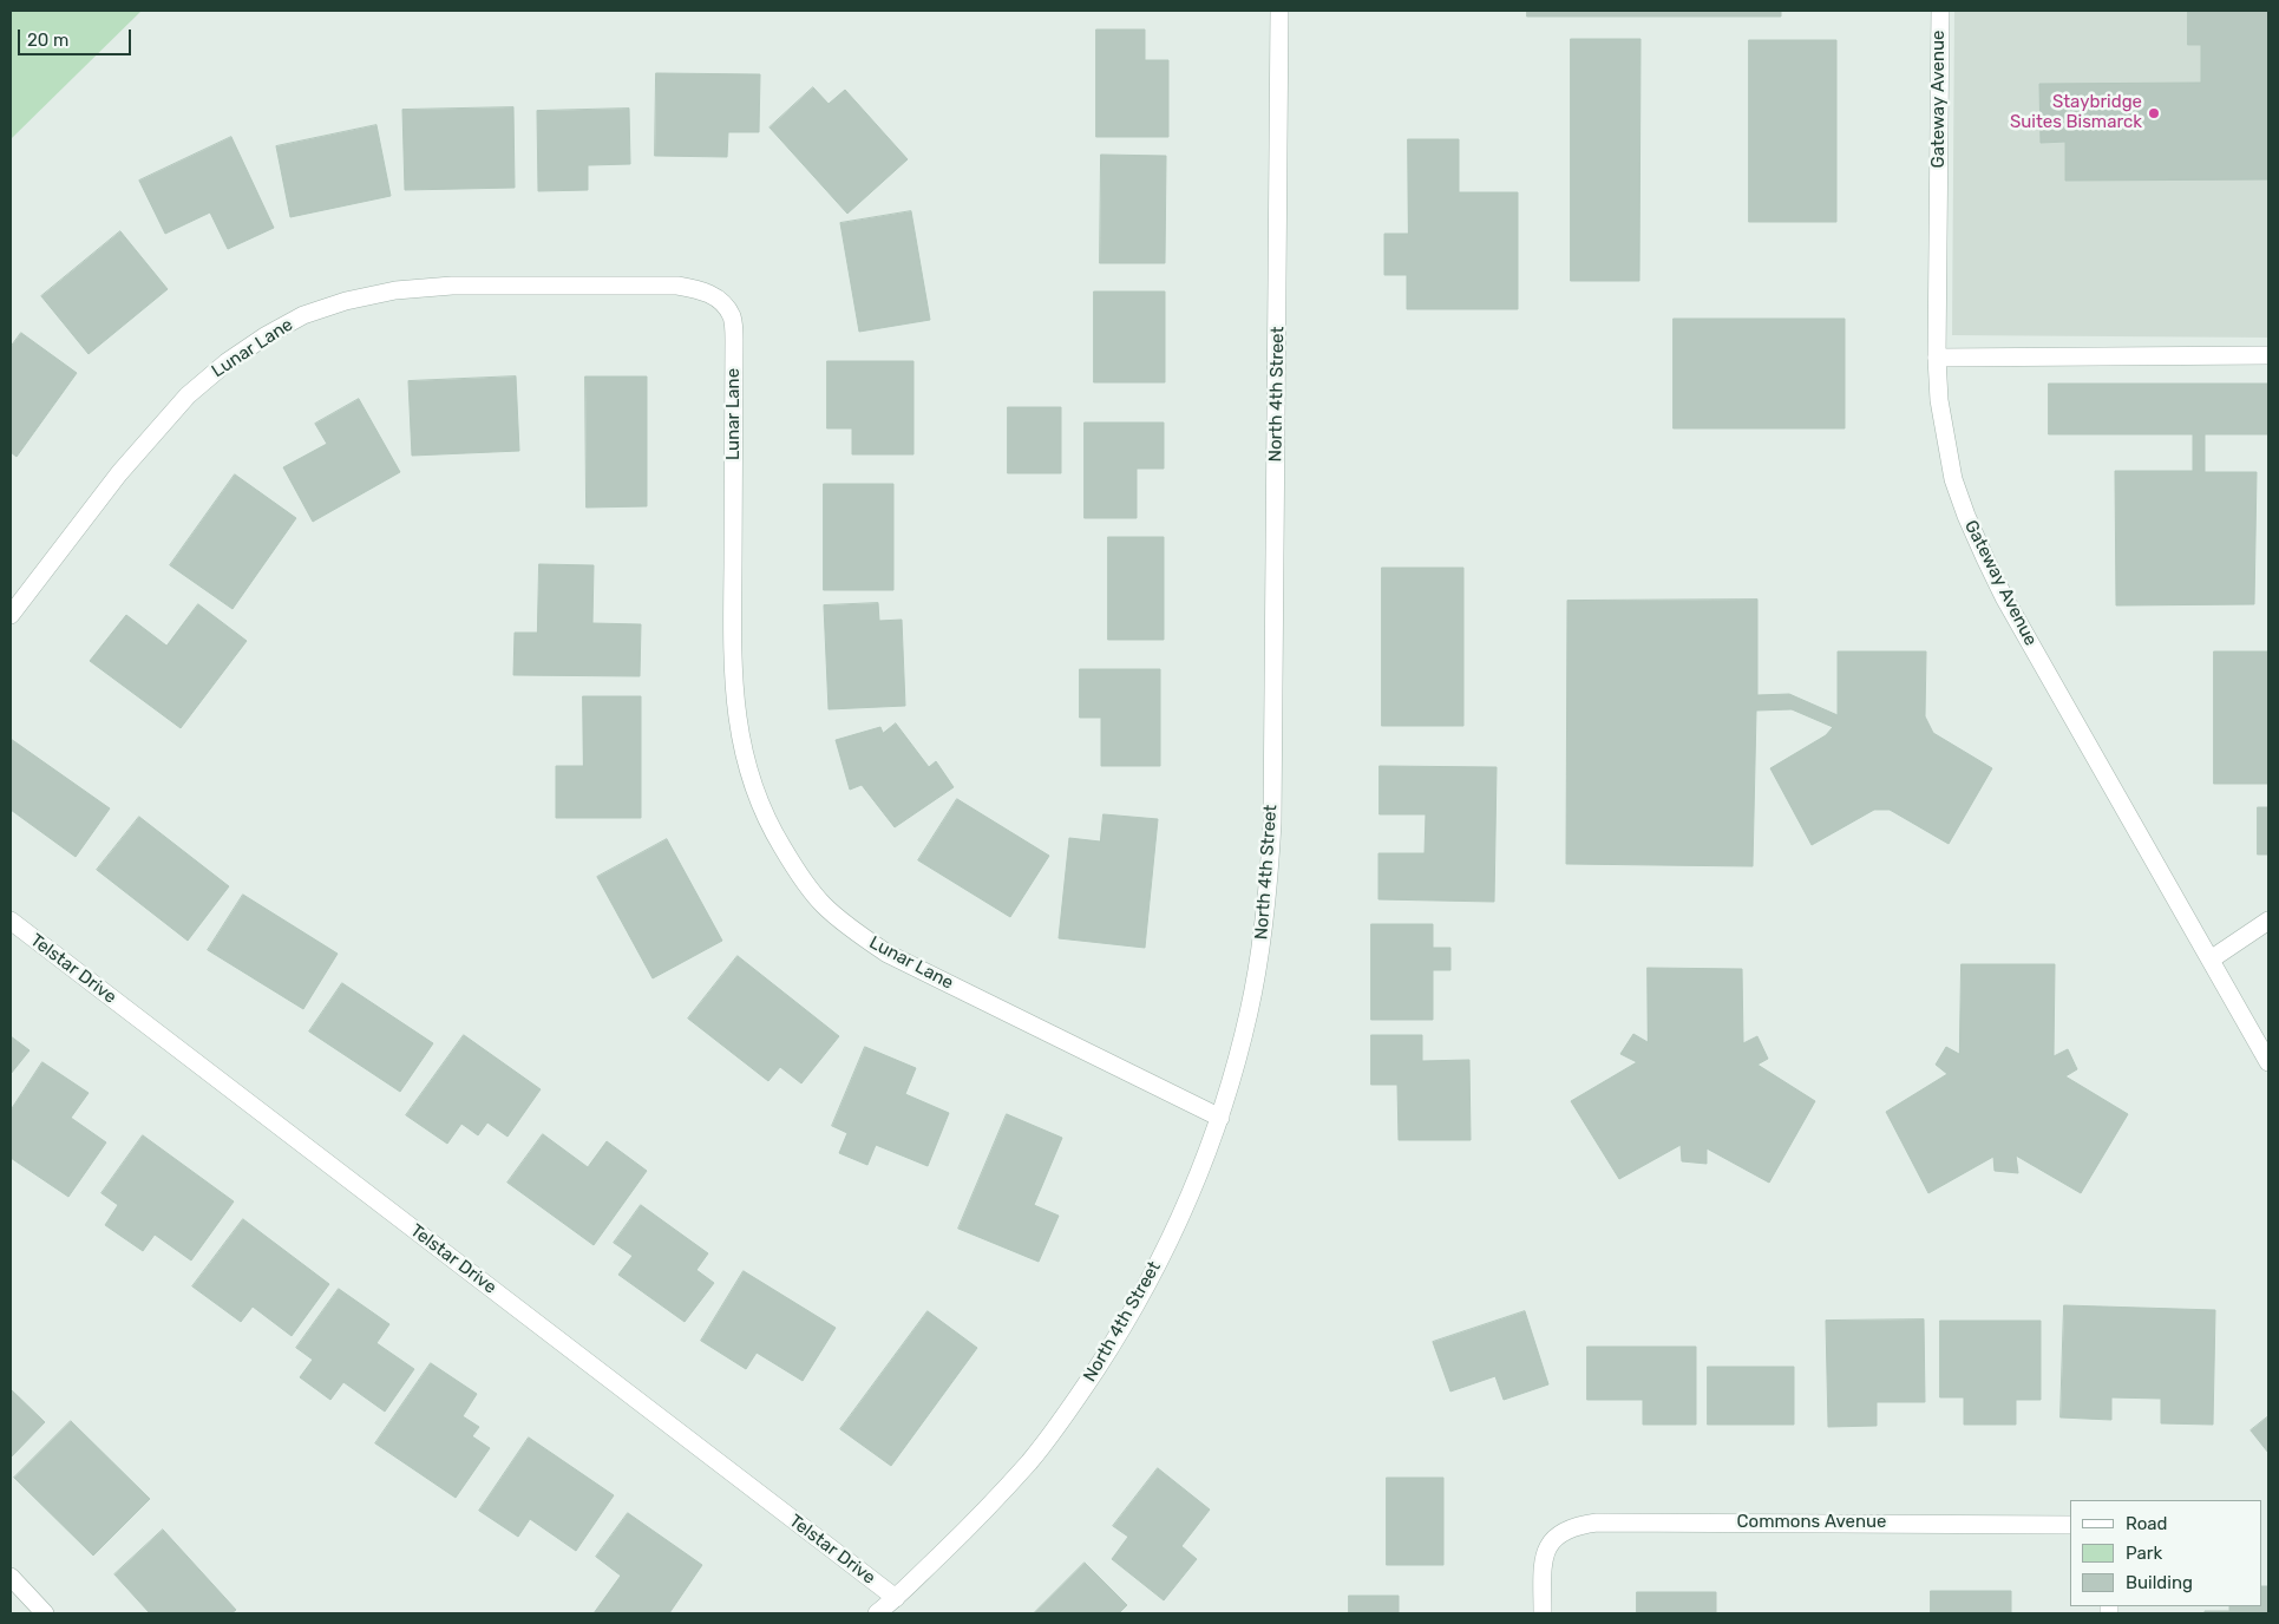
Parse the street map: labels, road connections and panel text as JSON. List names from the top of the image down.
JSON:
{
  "streets": {
    "street": [
      "Gateway Avenue",
      "Lunar Lane",
      "North 4th Street",
      "Telstar Drive",
      "Commons Avenue"
    ]
  },
  "crossings": [
    ["Lunar Lane", "North 4th Street"],
    ["North 4th Street", "Telstar Drive"]
  ],
  "places": ["Staybridge Suites Bismarck"],
  "legend": ["Road", "Park", "Building"],
  "scale_bar": "20 m"
}
